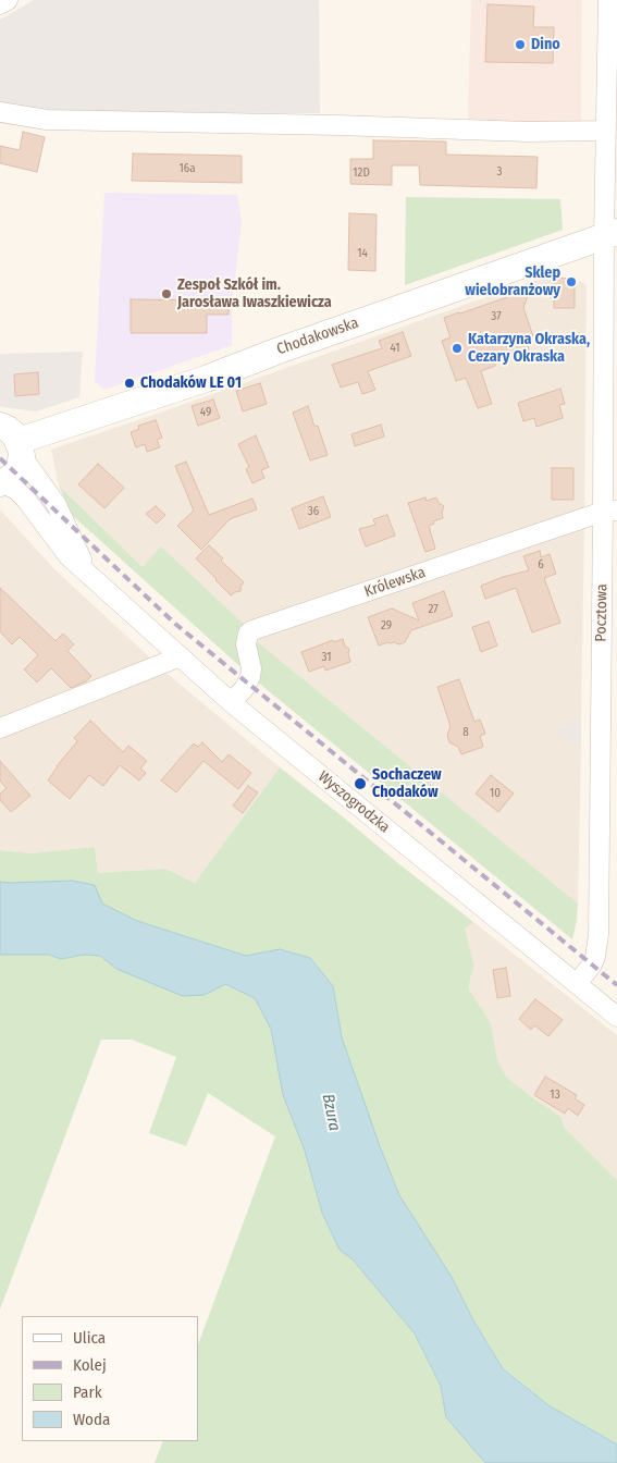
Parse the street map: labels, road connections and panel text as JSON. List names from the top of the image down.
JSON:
{
  "streets": {
    "main road": ["Chodakowska"],
    "street": ["Królewska", "Pocztowa", "Wyszogrodzka"]
  },
  "crossings": [
    ["Chodakowska", "Pocztowa"],
    ["Chodakowska", "Wyszogrodzka"],
    ["Królewska", "Pocztowa"],
    ["Królewska", "Wyszogrodzka"],
    ["Pocztowa", "Wyszogrodzka"]
  ],
  "water": ["Bzura"],
  "places": [
    "Dino",
    "Sklep wielobranżowy",
    "Zespoł Szkół im. Jarosława Iwaszkiewicza",
    "Katarzyna Okraska, Cezary Okraska",
    "Chodaków LE 01",
    "Sochaczew Chodaków"
  ],
  "house_numbers": [
    "16a",
    "3",
    "12D",
    "14",
    "37",
    "41",
    "49",
    "36",
    "6",
    "27",
    "29",
    "31",
    "8",
    "10",
    "13"
  ],
  "legend": [
    "Ulica",
    "Kolej",
    "Park",
    "Woda"
  ]
}
